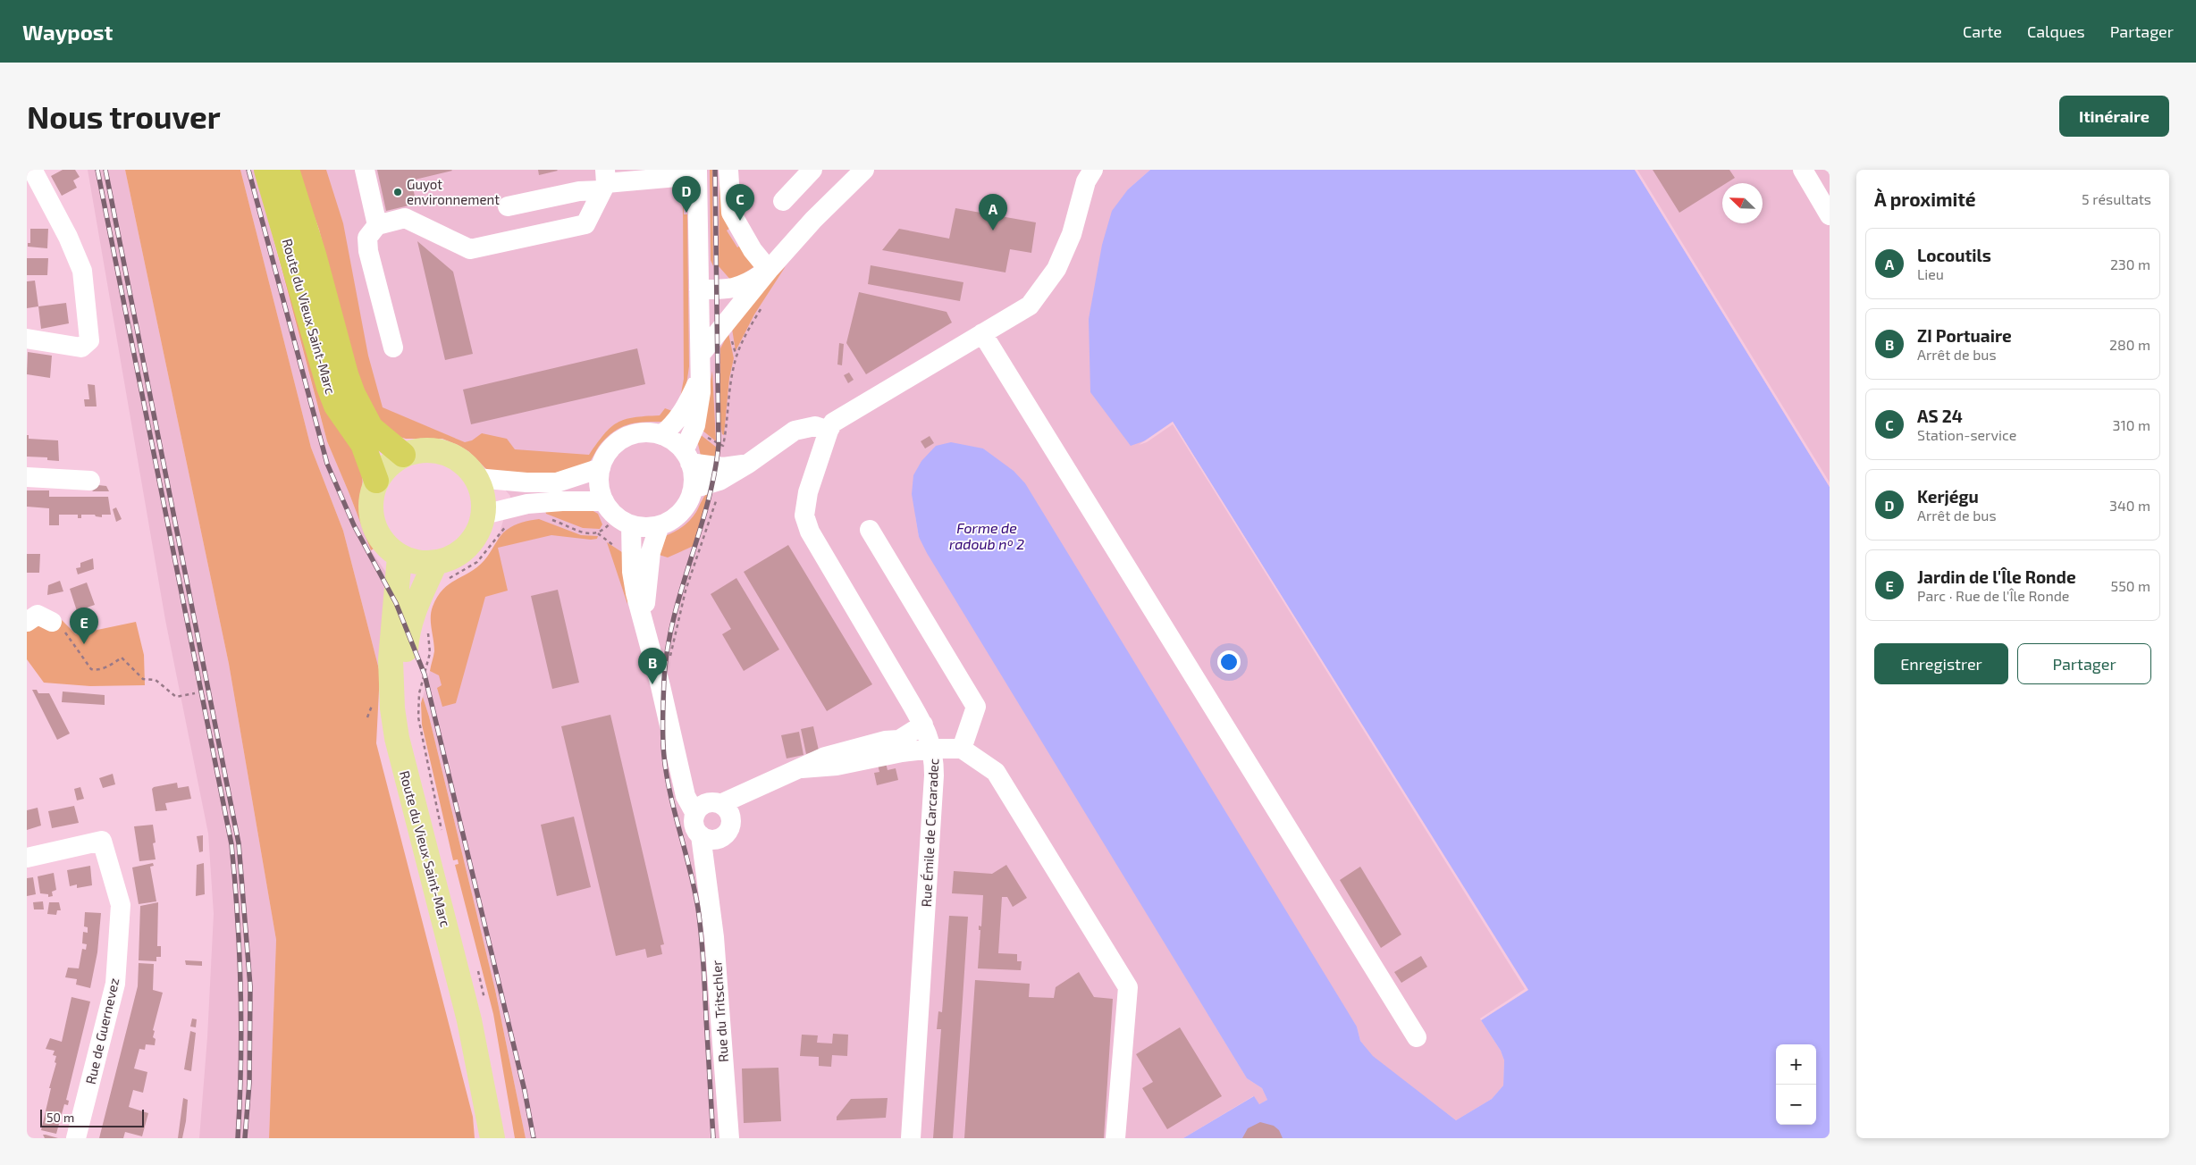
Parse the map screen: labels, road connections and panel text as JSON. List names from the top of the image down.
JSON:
{
  "streets": {
    "highway": ["Route du Vieux Saint-Marc"],
    "street": ["Rue Émile de Carcaradec", "Rue du Tritschler", "Rue de Guernevez"]
  },
  "water": ["Forme de radoub nº 2"],
  "places": ["Guyot environnement"],
  "scale_bar": "50 m",
  "north": "top left",
  "page": {
    "header": "Waypost",
    "nav": ["Carte", "Calques", "Partager"],
    "buttons": [
      "Itinéraire",
      ["Enregistrer", "Partager"]
    ],
    "title": "Nous trouver",
    "heading": ["À proximité", "5 résultats"],
    "pins": [
      "D",
      "C",
      "A",
      "E",
      "B"
    ],
    "list": [
      {
        "mark": "A",
        "name": "Locoutils",
        "note": "Lieu",
        "value": "230 m"
      },
      {
        "mark": "B",
        "name": "ZI Portuaire",
        "note": "Arrêt de bus",
        "value": "280 m"
      },
      {
        "mark": "C",
        "name": "AS 24",
        "note": "Station-service",
        "value": "310 m"
      },
      {
        "mark": "D",
        "name": "Kerjégu",
        "note": "Arrêt de bus",
        "value": "340 m"
      },
      {
        "mark": "E",
        "name": "Jardin de l'Île Ronde",
        "note": "Parc · Rue de l'Île Ronde",
        "value": "550 m"
      }
    ],
    "map_buttons": ["+", "−"],
    "scale": "50 m"
  }
}
